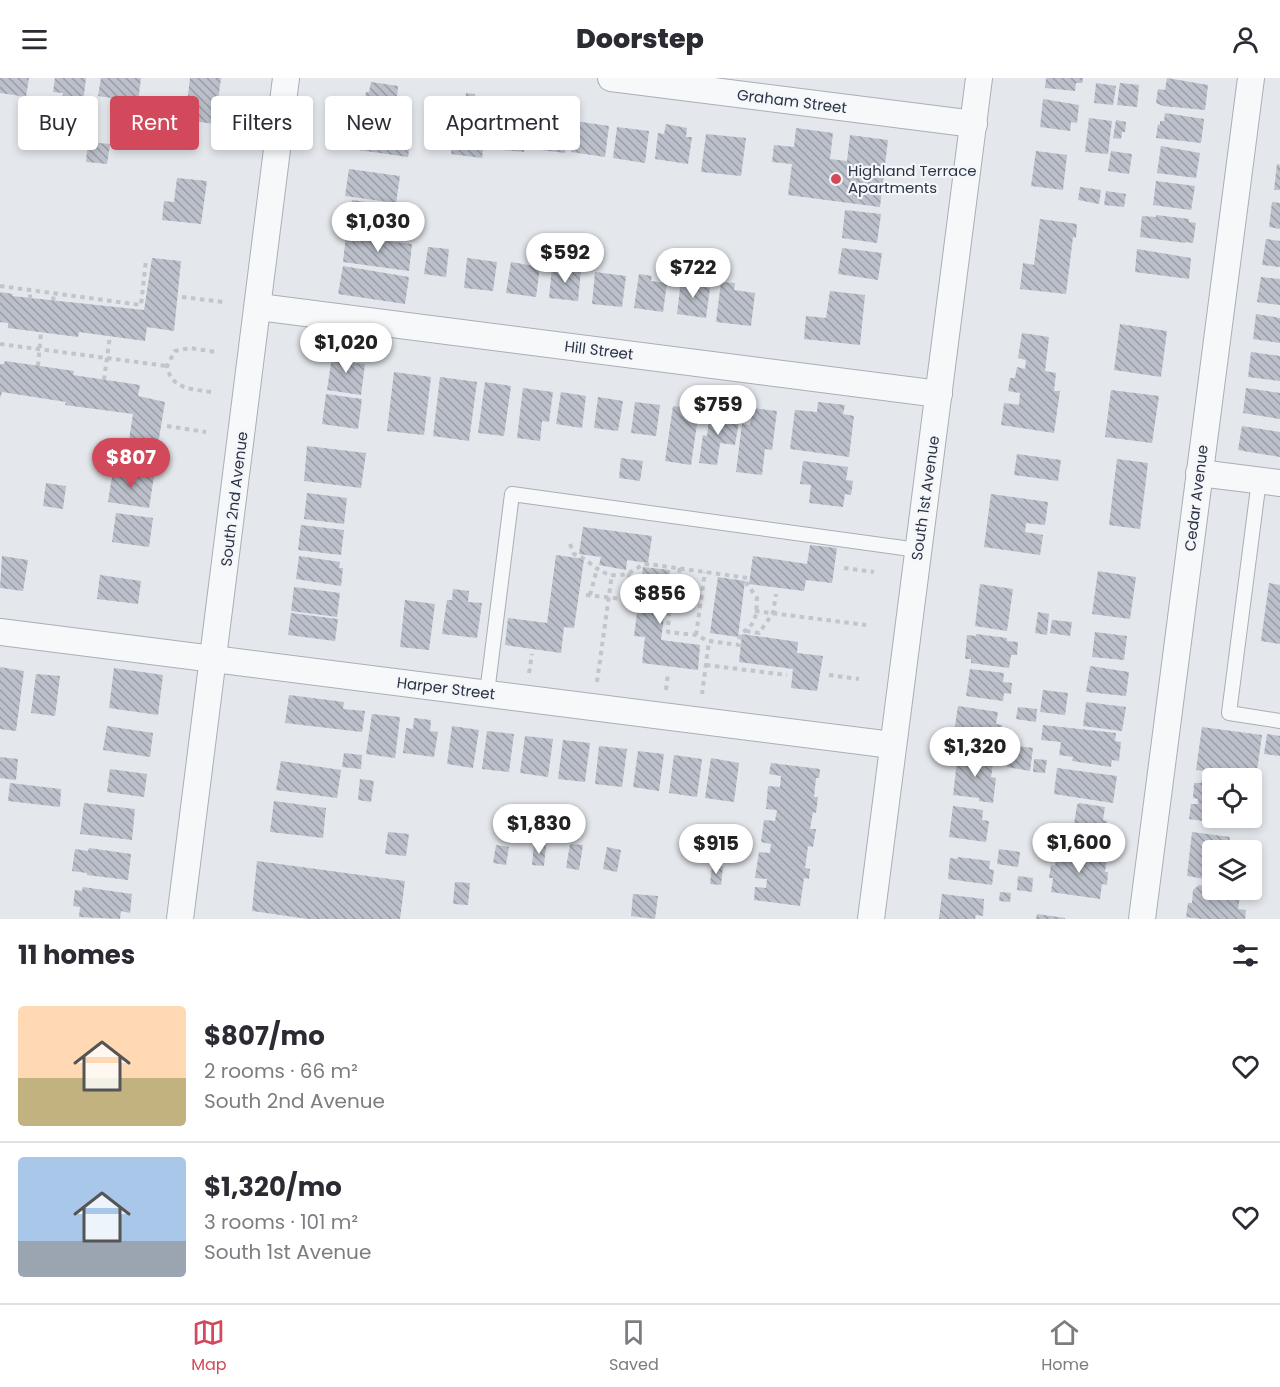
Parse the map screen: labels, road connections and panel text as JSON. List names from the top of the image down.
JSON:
{
  "streets": {
    "street": [
      "Graham Street",
      "Hill Street",
      "South 1st Avenue",
      "Cedar Avenue",
      "South 2nd Avenue",
      "Harper Street"
    ]
  },
  "crossings": [
    ["Graham Street", "South 1st Avenue"],
    ["Hill Street", "South 1st Avenue"],
    ["Hill Street", "South 2nd Avenue"],
    ["South 1st Avenue", "Harper Street"],
    ["South 2nd Avenue", "Harper Street"]
  ],
  "places": ["Highland Terrace Apartments"],
  "page": {
    "header": "Doorstep",
    "chip": [
      "Buy",
      "Rent",
      "Filters",
      "New",
      "Apartment"
    ],
    "price": [
      "$1,030",
      "$592",
      "$722",
      "$1,020",
      "$759",
      "$807",
      "$856",
      "$1,320",
      "$1,830",
      "$1,600",
      "$915"
    ],
    "heading": "11 homes",
    "list": [
      {
        "name": "$807/mo",
        "note": "2 rooms · 66 m² · South 2nd Avenue"
      },
      {
        "name": "$1,320/mo",
        "note": "3 rooms · 101 m² · South 1st Avenue"
      }
    ],
    "tabs": ["Map", "Saved", "Home"]
  }
}
